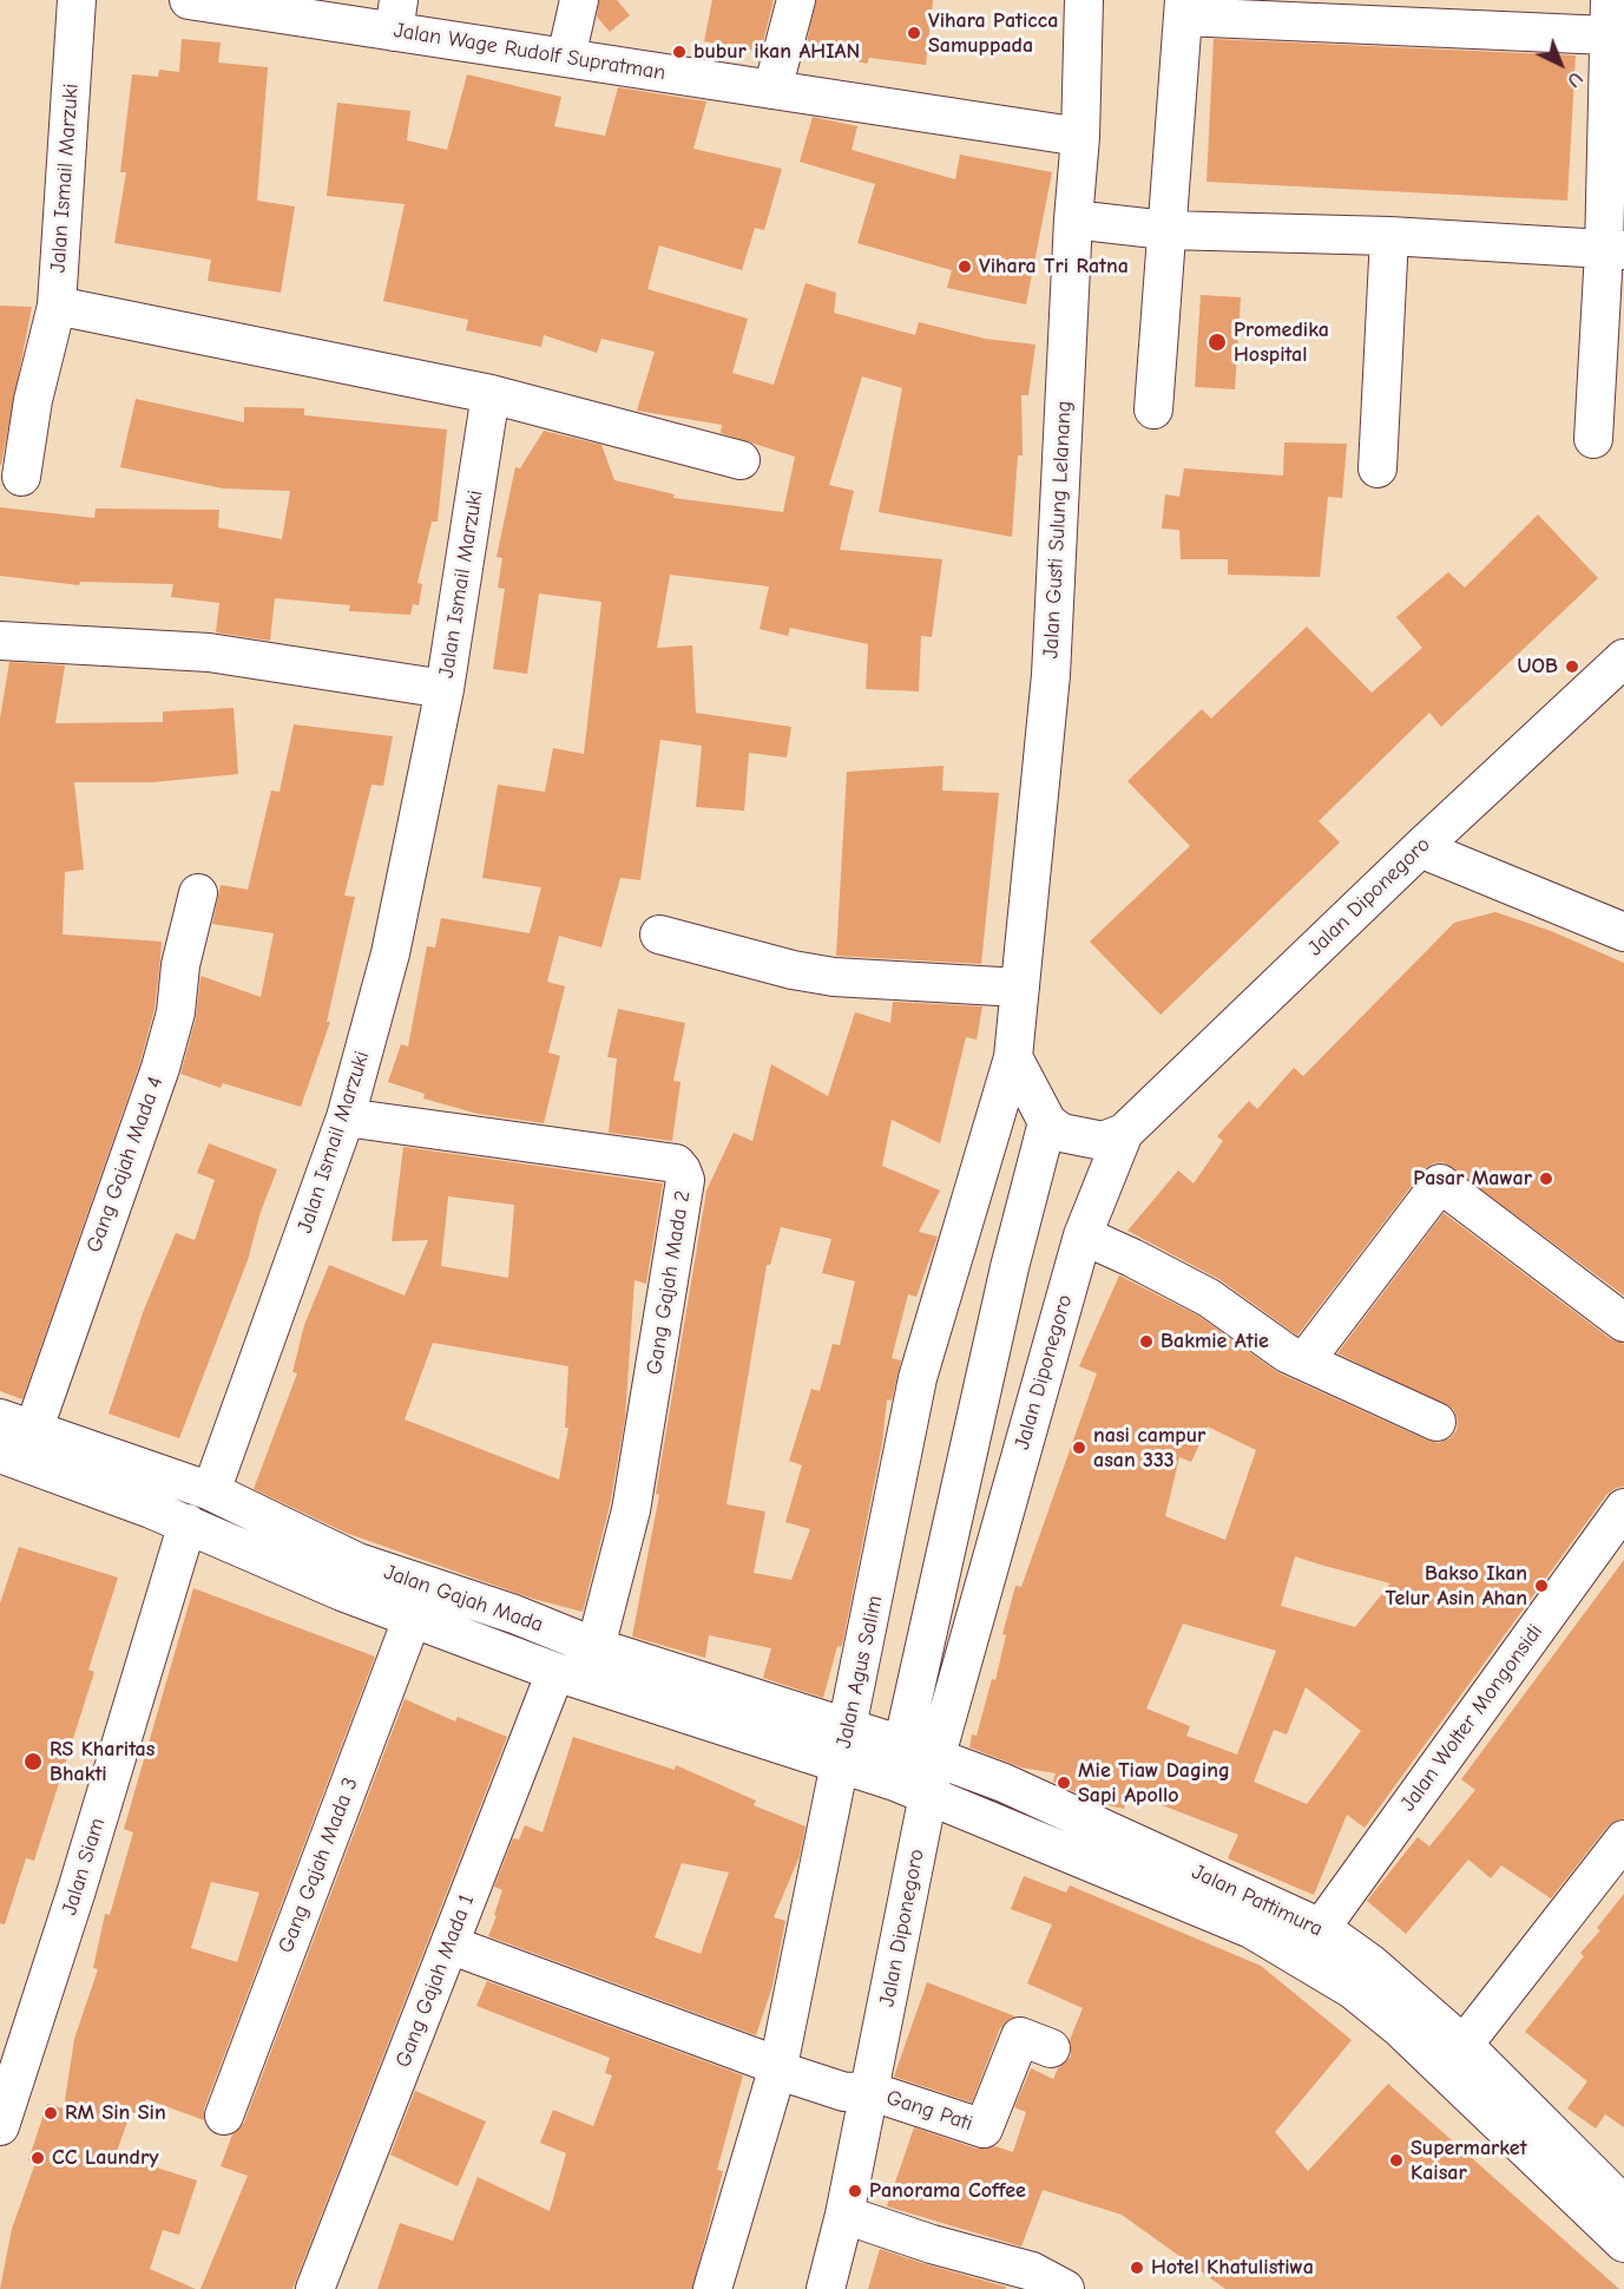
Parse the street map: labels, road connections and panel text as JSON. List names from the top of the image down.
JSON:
{
  "streets": {
    "street": [
      "Jalan Wage Rudolf Supratman",
      "Jalan Ismail Marzuki",
      "Jalan Gusti Sulung Lelanang",
      "Jalan Diponegoro",
      "Gang Gajah Mada 4",
      "Gang Gajah Mada 2",
      "Jalan Gajah Mada",
      "Jalan Agus Salim",
      "Jalan Wolter Mongonsidi",
      "Gang Gajah Mada 3",
      "Jalan Siam",
      "Jalan Pattimura",
      "Gang Gajah Mada 1",
      "Gang Pati"
    ]
  },
  "crossings": [
    ["Jalan Wage Rudolf Supratman", "Jalan Gusti Sulung Lelanang"],
    ["Jalan Ismail Marzuki", "Gang Gajah Mada 2"],
    ["Jalan Ismail Marzuki", "Jalan Gajah Mada"],
    ["Jalan Gusti Sulung Lelanang", "Jalan Agus Salim"],
    ["Jalan Diponegoro", "Jalan Gajah Mada"],
    ["Jalan Diponegoro", "Jalan Pattimura"],
    ["Jalan Diponegoro", "Gang Pati"],
    ["Gang Gajah Mada 4", "Jalan Gajah Mada"],
    ["Gang Gajah Mada 2", "Jalan Gajah Mada"],
    ["Jalan Gajah Mada", "Jalan Agus Salim"],
    ["Jalan Gajah Mada", "Gang Gajah Mada 3"],
    ["Jalan Gajah Mada", "Jalan Siam"],
    ["Jalan Gajah Mada", "Jalan Pattimura"],
    ["Jalan Gajah Mada", "Gang Gajah Mada 1"],
    ["Jalan Wolter Mongonsidi", "Jalan Pattimura"]
  ],
  "places": [
    "Vihara Paticca Samuppada",
    "bubur ikan AHIAN",
    "Vihara Tri Ratna",
    "Promedika Hospital",
    "UOB",
    "Pasar Mawar",
    "Bakmie Atie",
    "nasi campur asan 333",
    "Bakso Ikan Telur Asin Ahan",
    "RS Kharitas Bhakti",
    "Mie Tiaw Daging Sapi Apollo",
    "RM Sin Sin",
    "CC Laundry",
    "Supermarket Kaisar",
    "Panorama Coffee",
    "Hotel Khatulistiwa"
  ],
  "north": "bottom right"
}
